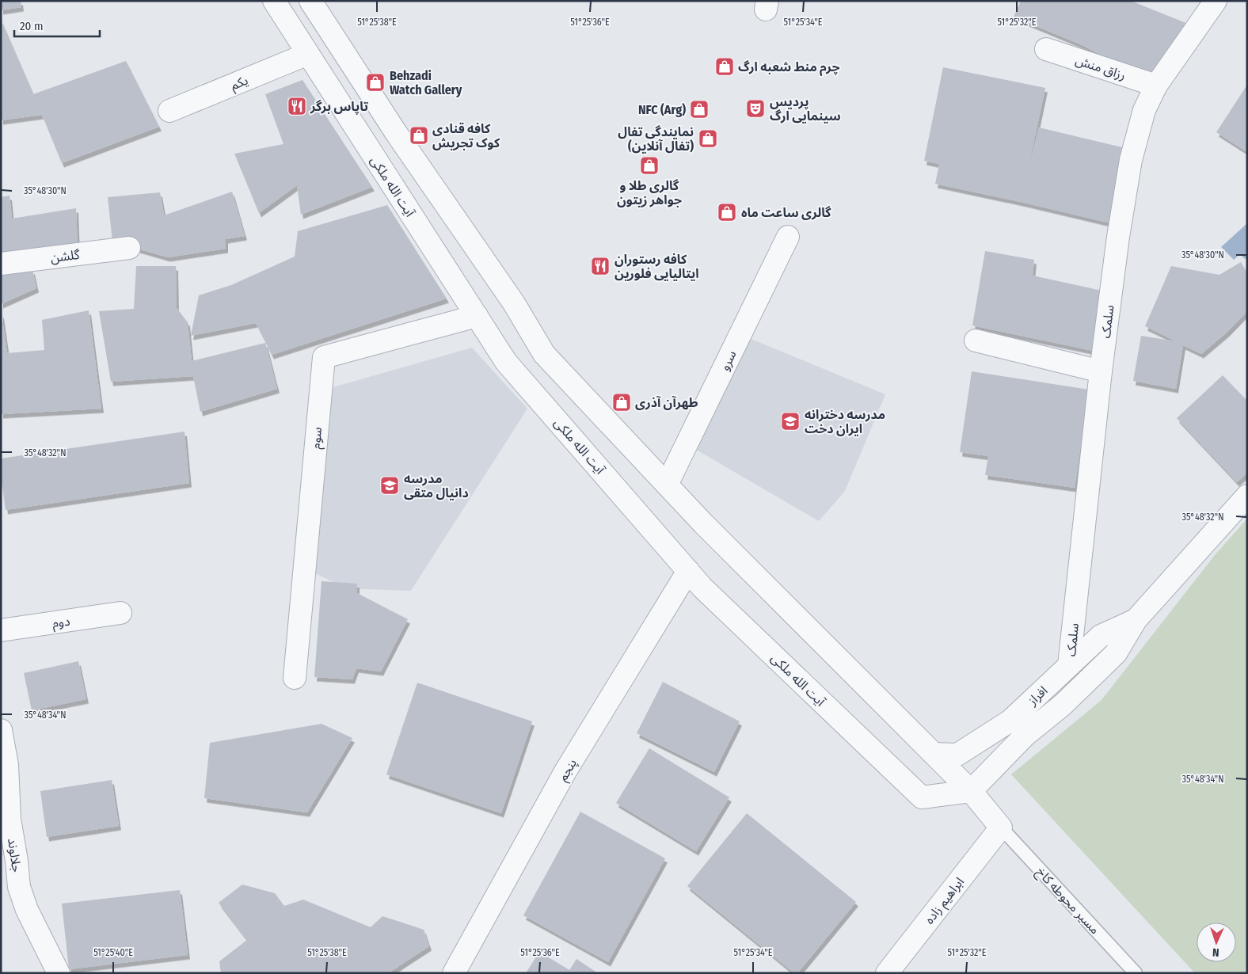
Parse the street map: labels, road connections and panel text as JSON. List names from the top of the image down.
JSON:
{
  "streets": {
    "street": [
      "رزاق منش",
      "یکم",
      "آیت الله ملکی",
      "گلشن",
      "سلمک",
      "سرو",
      "سوم",
      "دوم",
      "افراز",
      "پنجم",
      "جلالوند",
      "ابراهیم زاده"
    ],
    "lane": ["مسیر محوطه کاخ"]
  },
  "crossings": [
    ["رزاق منش", "سلمک"],
    ["یکم", "آیت الله ملکی"],
    ["آیت الله ملکی", "سوم"],
    ["آیت الله ملکی", "افراز"],
    ["آیت الله ملکی", "پنجم"],
    ["سلمک", "افراز"],
    ["ابراهیم زاده", "مسیر محوطه کاخ"]
  ],
  "places": {
    "shop": [
      "چرم منط شعبه ارگ",
      "Behzadi Watch Gallery",
      "NFC (Arg)",
      "کافه قنادی کوک تجریش",
      "نمایندگی تفال (تفال آنلاین)",
      "گالری طلا و جواهر زیتون",
      "گالری ساعت ماه",
      "طهرآن آذری"
    ],
    "restaurant": ["تاپاس برگر", "کافه رستوران ایتالیایی فلورین"],
    "theatre": ["پردیس سینمایی ارگ"],
    "school or university": ["مدرسه دخترانه ایران دخت", "مدرسه دانیال متقی"]
  },
  "scale_bar": "20 m",
  "north": "bottom",
  "coordinates": [
    "51°25'38\"E",
    "51°25'36\"E",
    "51°25'34\"E",
    "51°25'32\"E",
    "35°48'30\"N",
    "35°48'32\"N",
    "35°48'34\"N",
    "51°25'40\"E"
  ]
}
